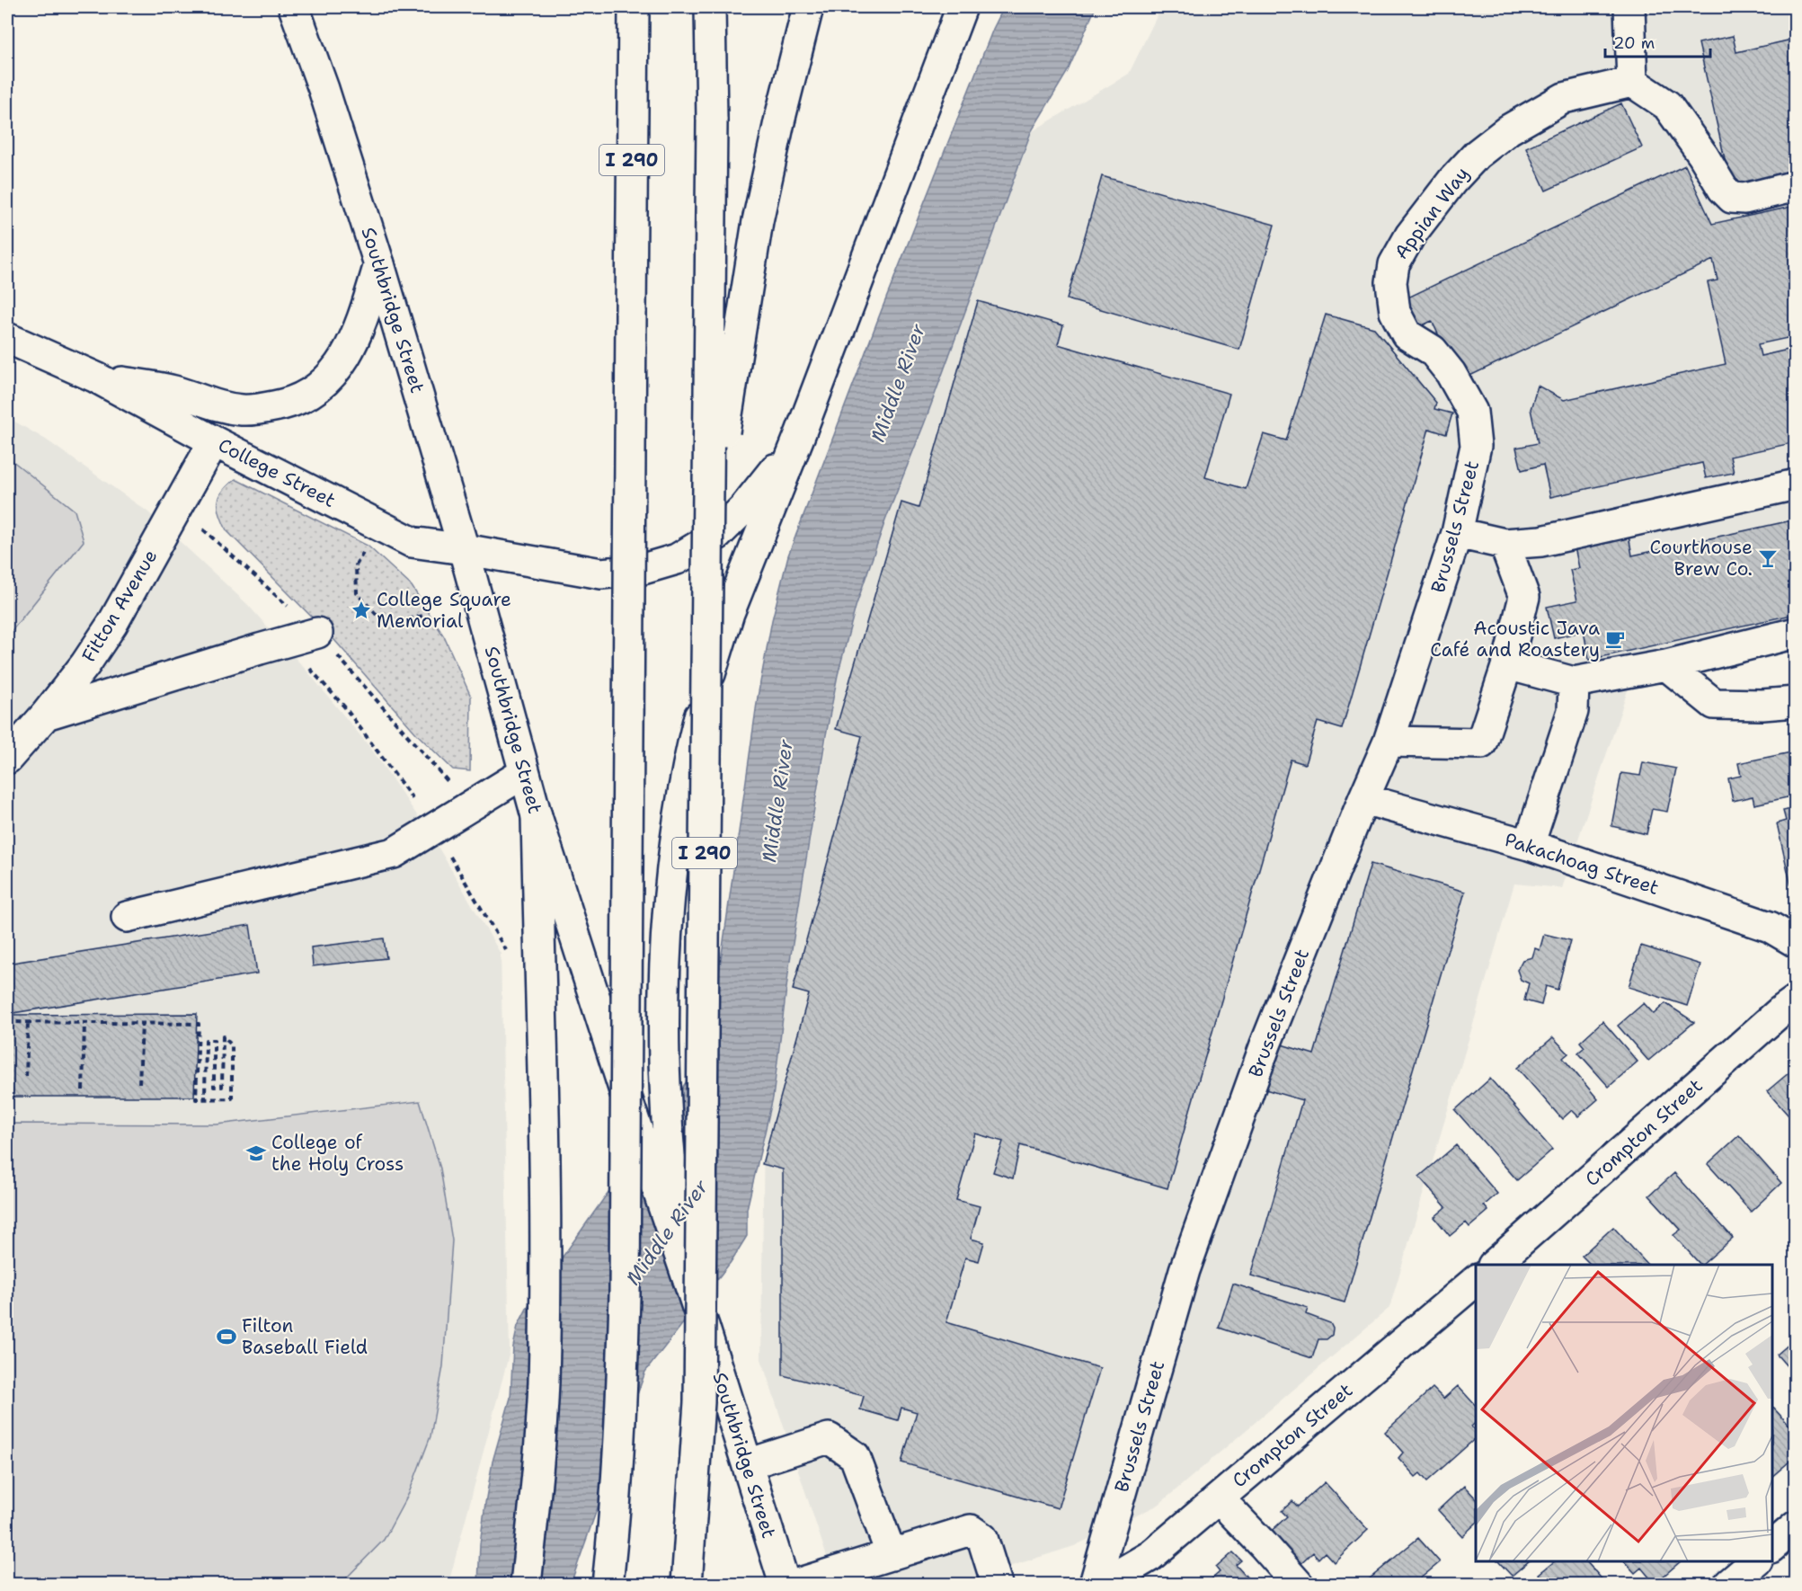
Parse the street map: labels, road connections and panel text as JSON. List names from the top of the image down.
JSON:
{
  "streets": {
    "main road": [
      "I 290",
      "Appian Way",
      "Southbridge Street",
      "College Street",
      "Brussels Street",
      "Fitton Avenue",
      "Pakachoag Street",
      "Crompton Street"
    ]
  },
  "crossings": [
    ["Appian Way", "Brussels Street"],
    ["Southbridge Street", "College Street"],
    ["College Street", "Fitton Avenue"],
    ["Brussels Street", "Pakachoag Street"]
  ],
  "water": ["Middle River"],
  "places": {
    "bar": ["Courthouse Brew Co."],
    "place": ["College Square Memorial"],
    "cafe": ["Acoustic Java Café and Roastery"],
    "school or university": ["College of the Holy Cross"],
    "sports": ["Filton Baseball Field"]
  },
  "scale_bar": "20 m"
}
